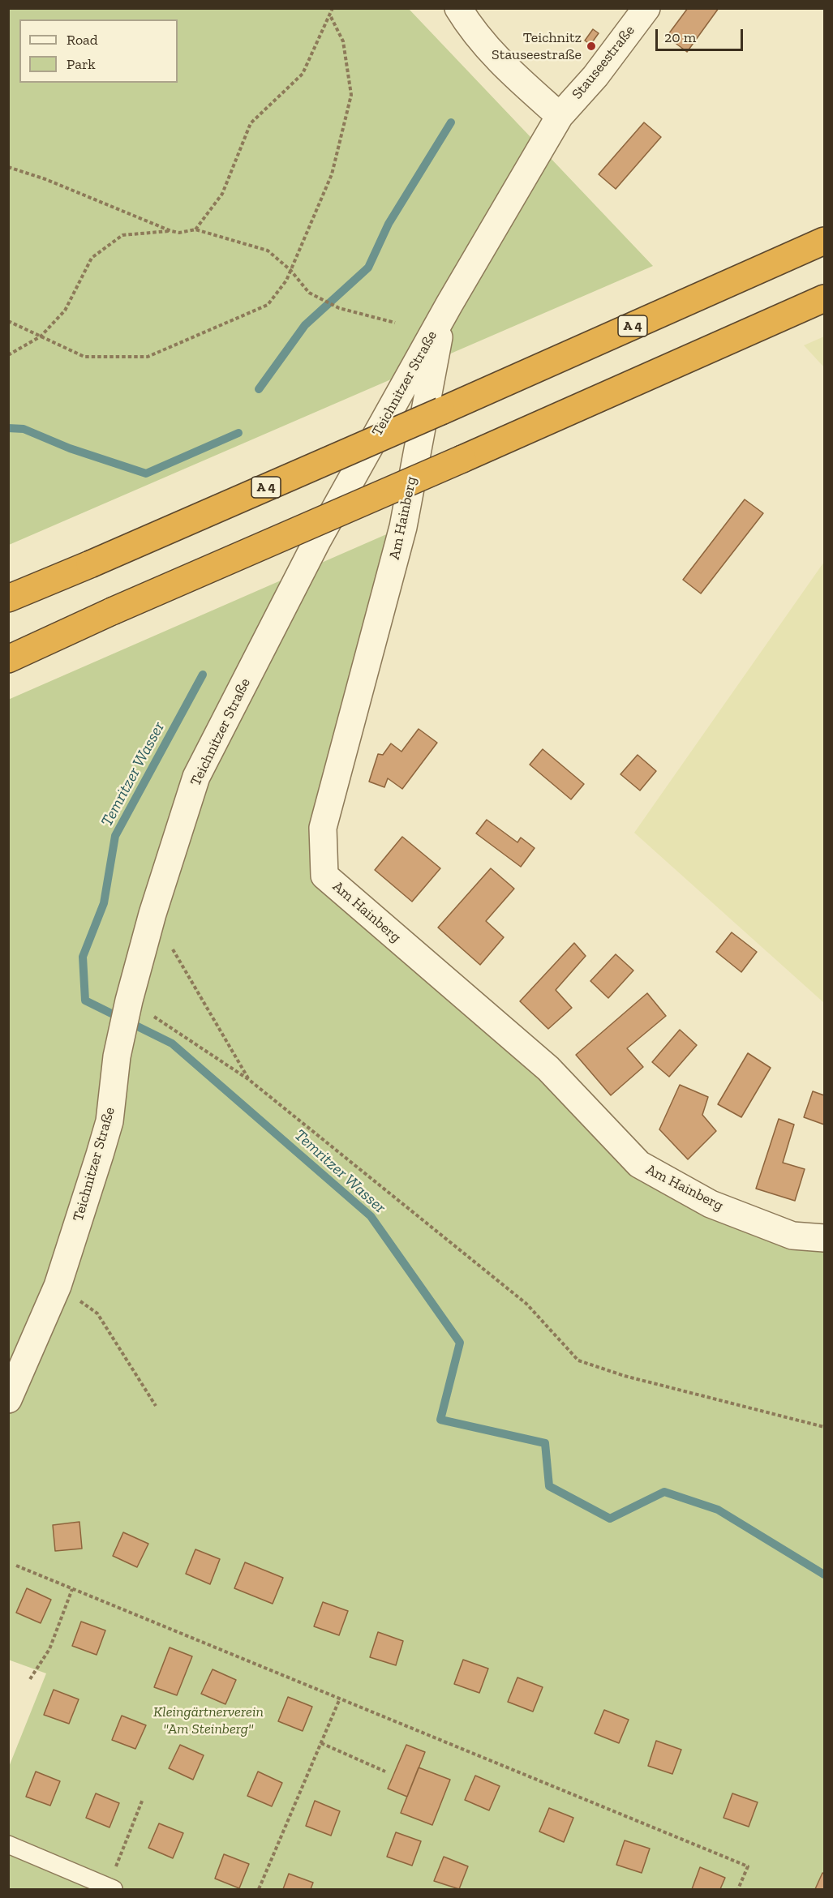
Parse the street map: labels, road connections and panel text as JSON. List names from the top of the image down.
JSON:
{
  "streets": {
    "highway": ["A 4"],
    "street": ["Stauseestraße", "Teichnitzer Straße", "Am Hainberg"]
  },
  "crossings": [
    ["Stauseestraße", "Teichnitzer Straße"],
    ["Teichnitzer Straße", "Am Hainberg"]
  ],
  "water": ["Temritzer Wasser"],
  "parks": ["Kleingärtnerverein \"Am Steinberg\""],
  "places": ["Teichnitz Stauseestraße"],
  "legend": ["Road", "Park"],
  "scale_bar": "20 m"
}
